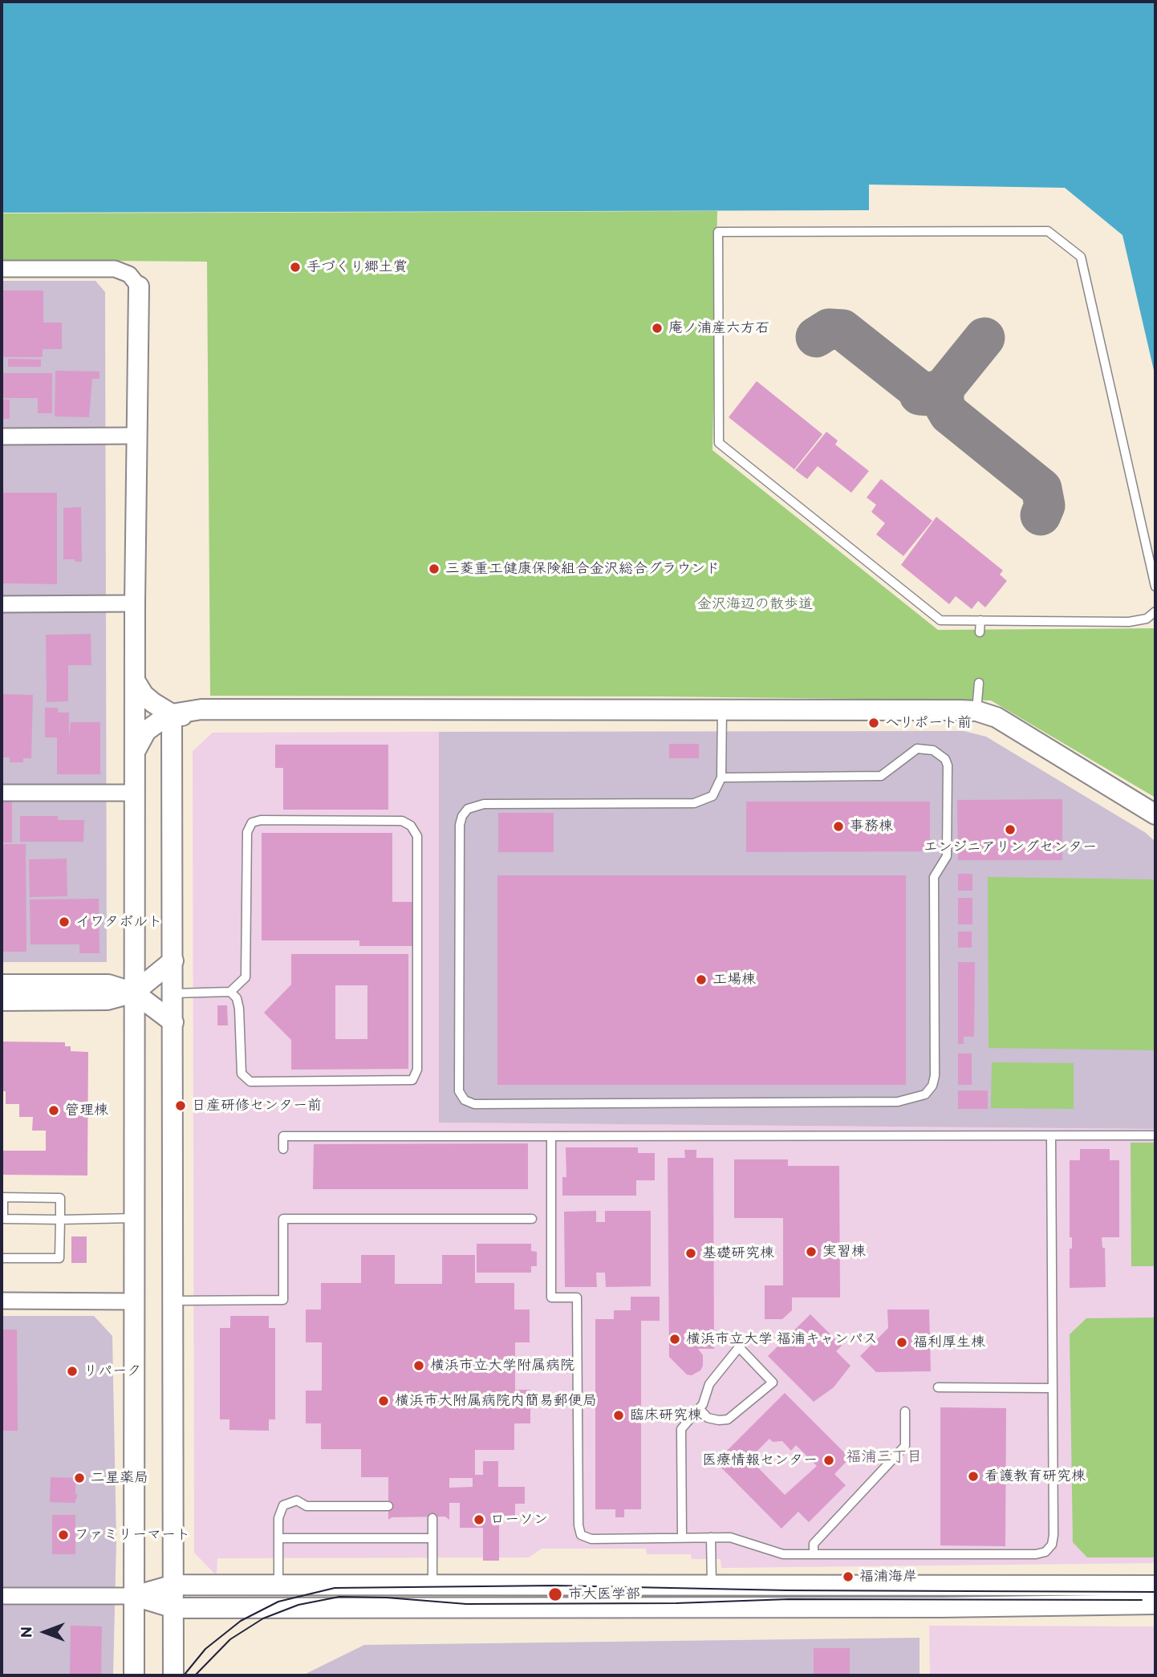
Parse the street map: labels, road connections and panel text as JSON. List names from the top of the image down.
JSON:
{
  "districts": ["福浦三丁目"],
  "parks": ["金沢海辺の散歩道"],
  "places": [
    "手づくり郷土賞",
    "庵ノ浦産六方石",
    "三菱重工健康保険組合金沢総合グラウンド",
    "ヘリポート前",
    "事務棟",
    "エンジニアリングセンター",
    "イワタボルト",
    "工場棟",
    "日産研修センター前",
    "管理棟",
    "実習棟",
    "基礎研究棟",
    "横浜市立大学 福浦キャンパス",
    "福利厚生棟",
    "横浜市立大学附属病院",
    "リパーク",
    "横浜市大附属病院内簡易郵便局",
    "臨床研究棟",
    "医療情報センター",
    "看護教育研究棟",
    "二星薬局",
    "ローソン",
    "ファミリーマート",
    "福浦海岸",
    "市大医学部"
  ],
  "north": "left"
}
